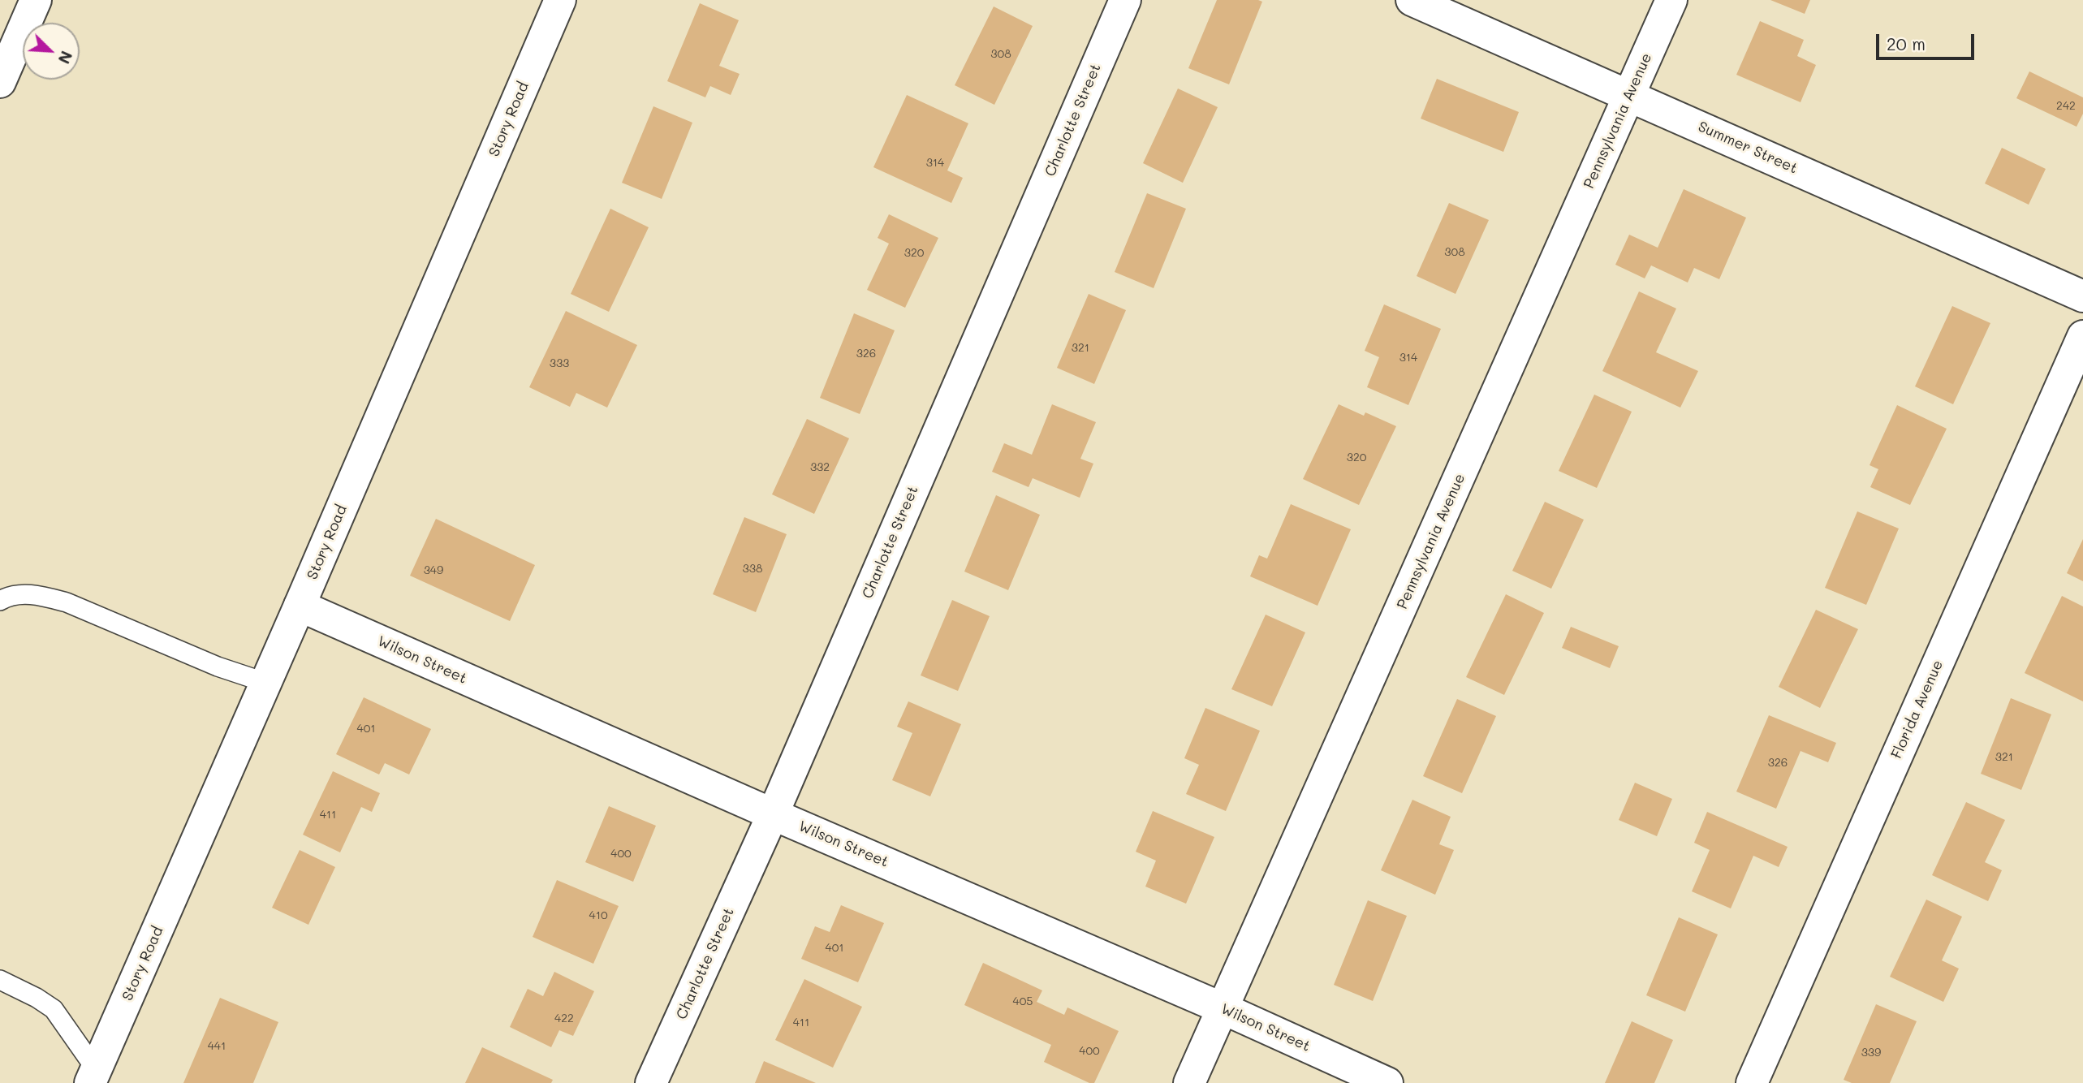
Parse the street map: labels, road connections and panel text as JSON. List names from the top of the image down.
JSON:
{
  "streets": {
    "street": [
      "Story Road",
      "Charlotte Street",
      "Pennsylvania Avenue",
      "Summer Street",
      "Wilson Street",
      "Florida Avenue"
    ]
  },
  "crossings": [
    ["Story Road", "Wilson Street"],
    ["Charlotte Street", "Wilson Street"],
    ["Pennsylvania Avenue", "Summer Street"],
    ["Pennsylvania Avenue", "Wilson Street"]
  ],
  "house_numbers": [
    "308",
    "242",
    "314",
    "308",
    "320",
    "321",
    "326",
    "314",
    "333",
    "320",
    "332",
    "338",
    "349",
    "401",
    "321",
    "326",
    "411",
    "400",
    "410",
    "401",
    "405",
    "422",
    "411",
    "441",
    "400",
    "339"
  ],
  "scale_bar": "20 m",
  "north": "bottom right"
}
